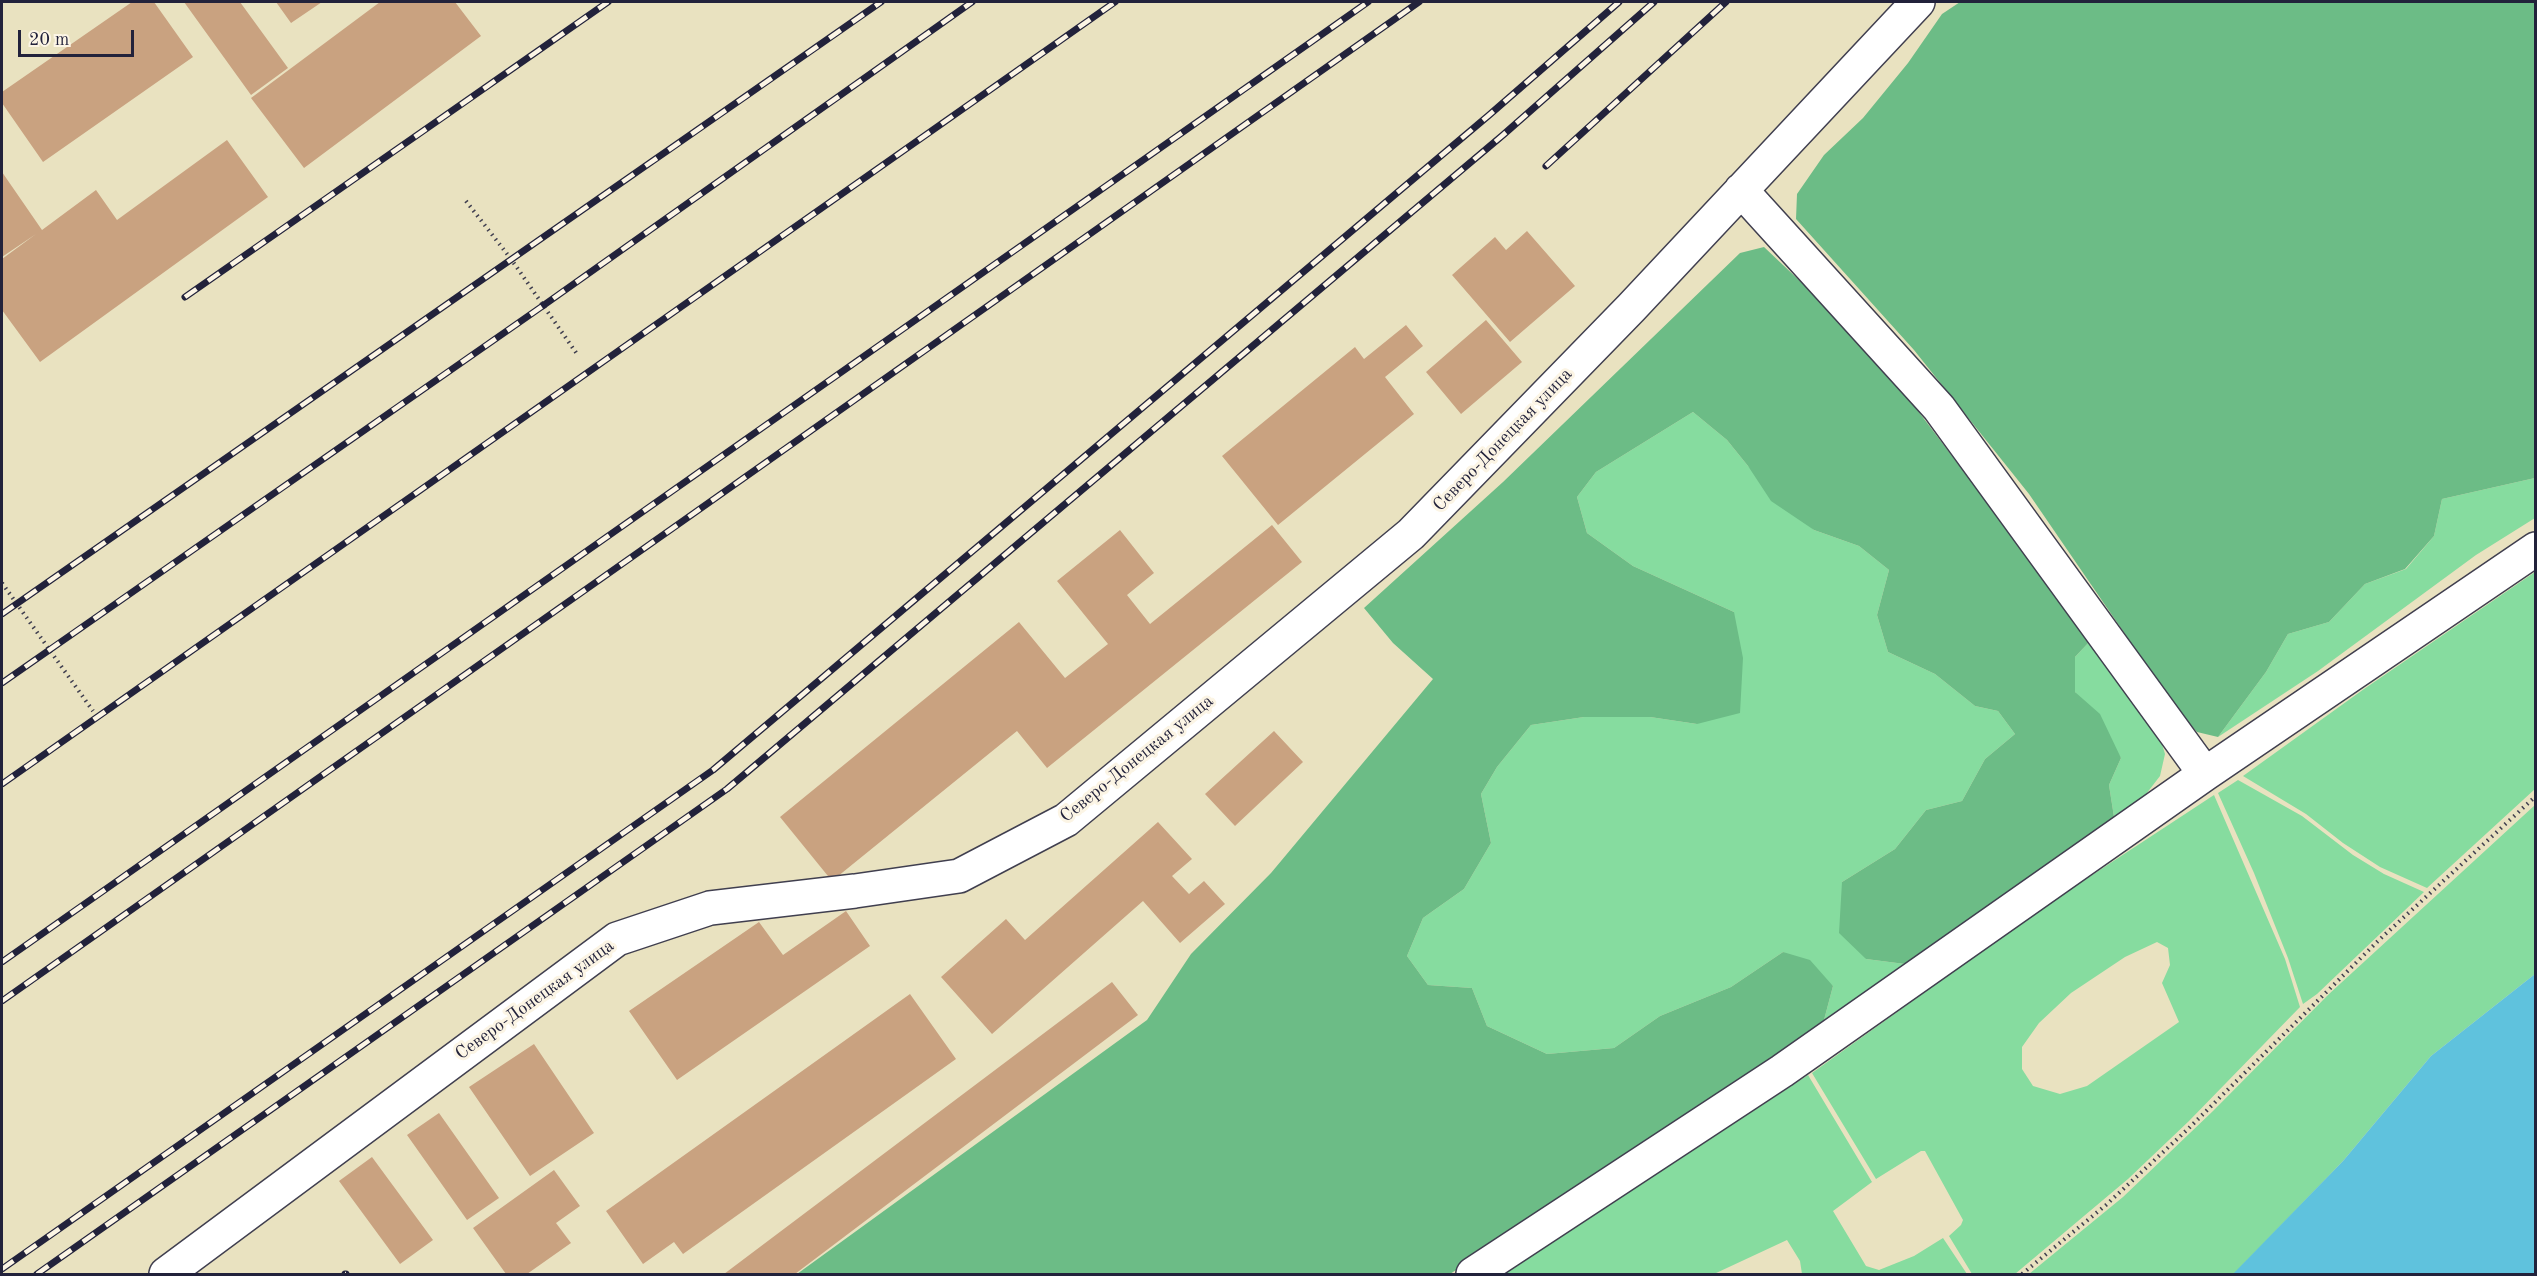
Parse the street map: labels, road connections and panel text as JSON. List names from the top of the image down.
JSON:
{
  "streets": {
    "lane": ["Северо-Донецкая улица"]
  },
  "scale_bar": "20 m"
}
